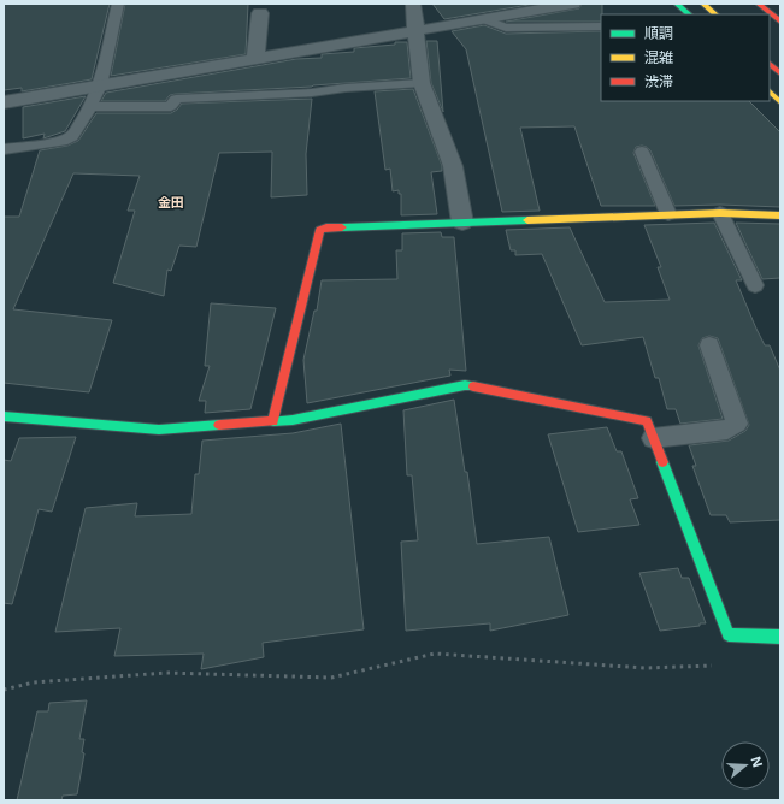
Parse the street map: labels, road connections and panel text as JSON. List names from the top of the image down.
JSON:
{
  "districts": ["金田"],
  "legend": ["順調", "混雑", "渋滞"],
  "north": "right"
}
